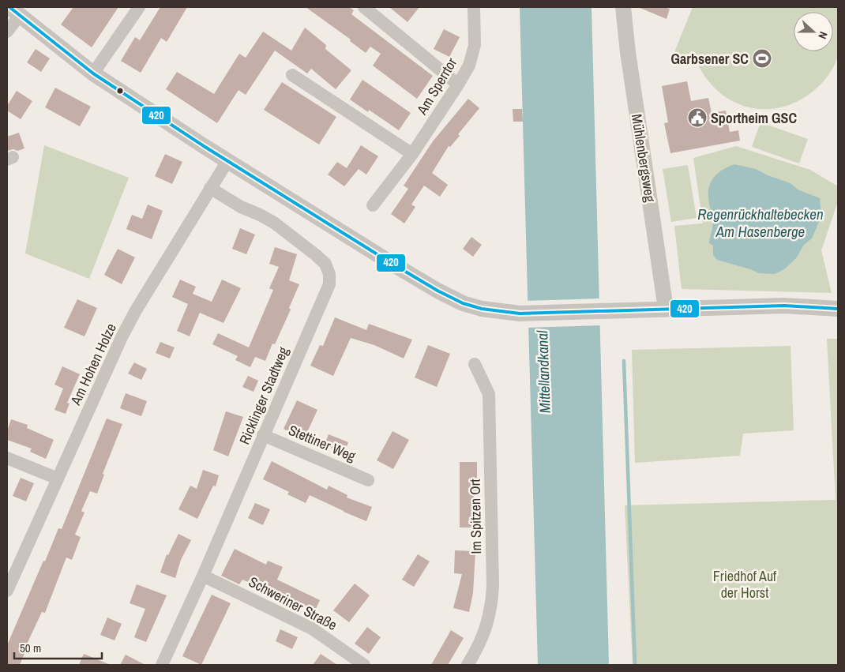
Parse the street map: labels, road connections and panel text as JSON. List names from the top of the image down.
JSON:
{
  "streets": {
    "street": [
      "Am Sperrtor",
      "Mühlenbergsweg",
      "Am Hohen Holze",
      "Ricklinger Stadtweg",
      "Stettiner Weg",
      "Im Spitzen Ort",
      "Schweriner Straße"
    ]
  },
  "crossings": [
    ["Am Hohen Holze", "Ricklinger Stadtweg"],
    ["Ricklinger Stadtweg", "Stettiner Weg"],
    ["Ricklinger Stadtweg", "Schweriner Straße"]
  ],
  "water": ["Regenrückhaltebecken Am Hasenberge", "Mittellandkanal"],
  "parks": ["Friedhof Auf der Horst"],
  "places": {
    "sports": ["Garbsener SC"],
    "public building": ["Sportheim GSC"]
  },
  "lines": ["transit line 420"],
  "scale_bar": "50 m",
  "north": "right"
}
